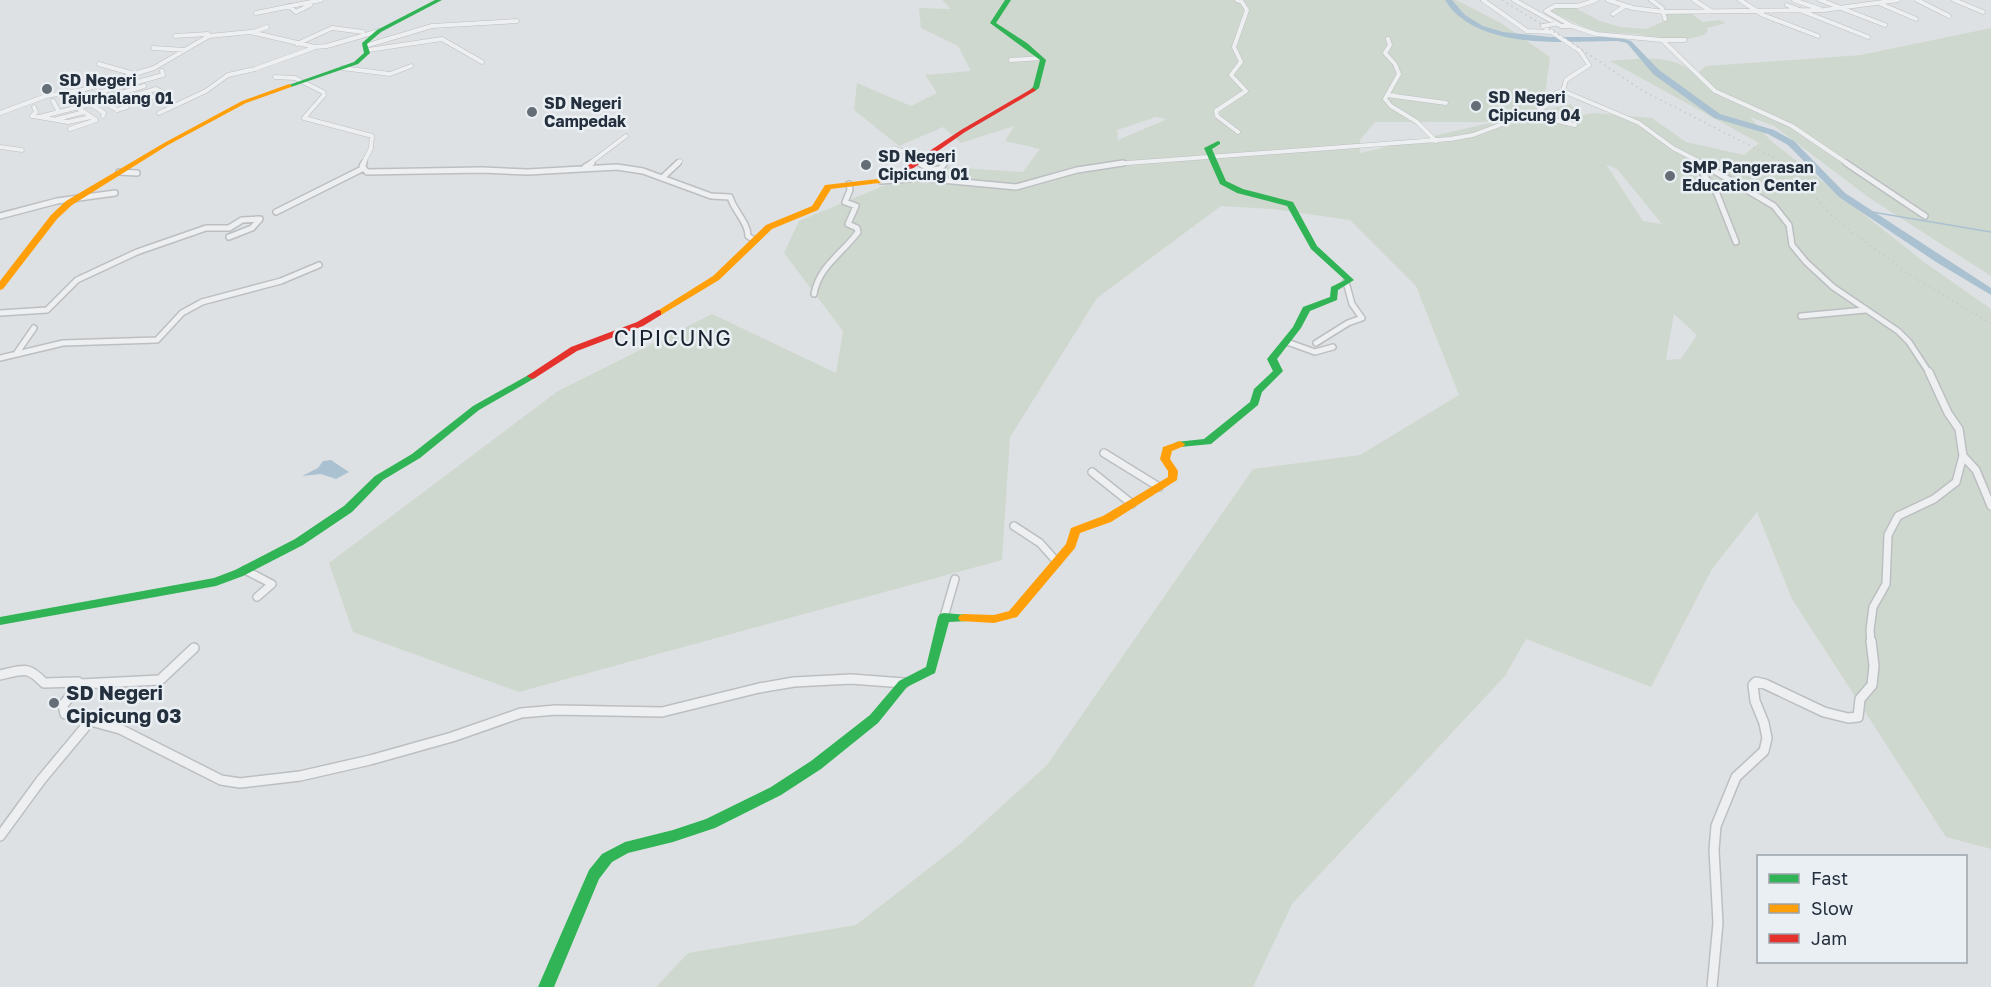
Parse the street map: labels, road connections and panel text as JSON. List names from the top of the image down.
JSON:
{
  "districts": ["CIPICUNG"],
  "places": [
    "SD Negeri Tajurhalang 01",
    "SD Negeri Cipicung 04",
    "SD Negeri Campedak",
    "SD Negeri Cipicung 01",
    "SMP Pangerasan Education Center",
    "SD Negeri Cipicung 03"
  ],
  "legend": ["Fast", "Slow", "Jam"]
}
